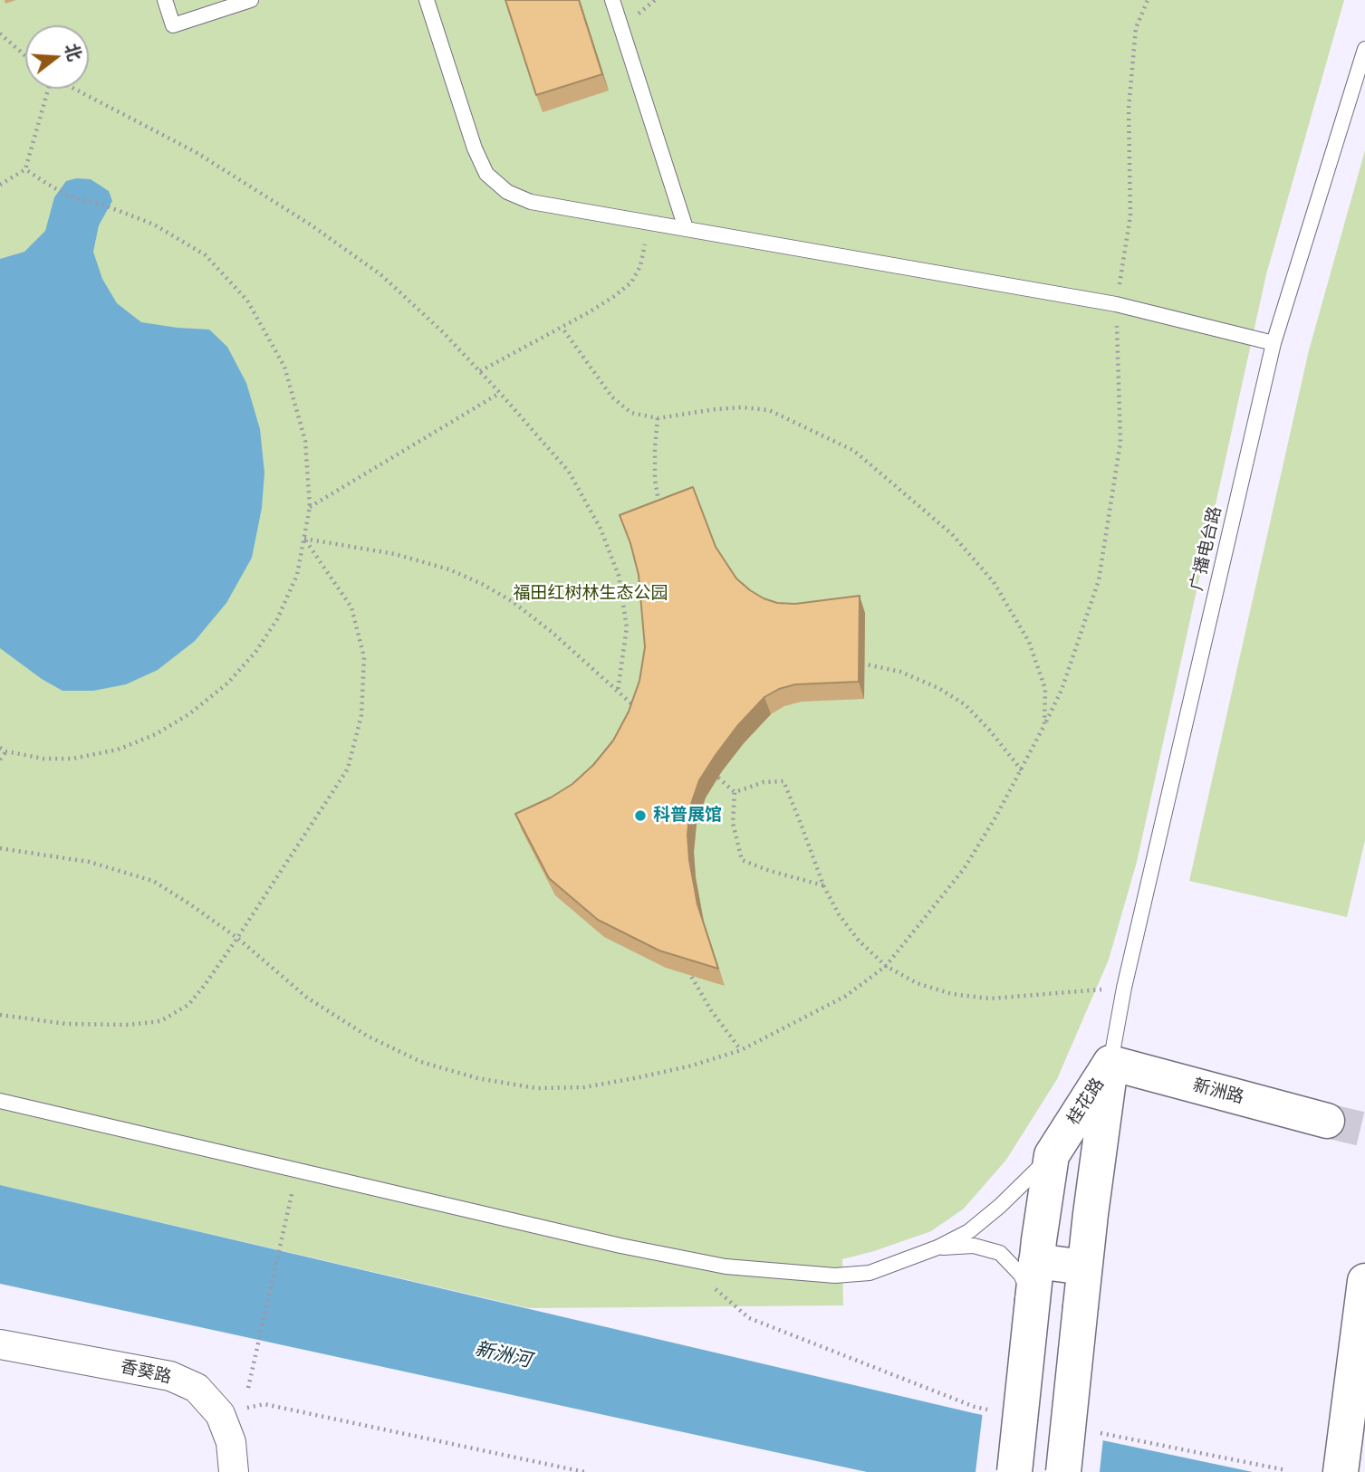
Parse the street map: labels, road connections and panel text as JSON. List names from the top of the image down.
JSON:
{
  "streets": {
    "main road": ["新洲路", "桂花路"],
    "street": ["香葵路"],
    "lane": ["广播电台路"]
  },
  "crossings": [
    ["广播电台路", "新洲路"],
    ["广播电台路", "桂花路"],
    ["新洲路", "桂花路"]
  ],
  "water": ["新洲河"],
  "parks": ["福田红树林生态公园"],
  "places": ["科普展馆"],
  "north": "right"
}
